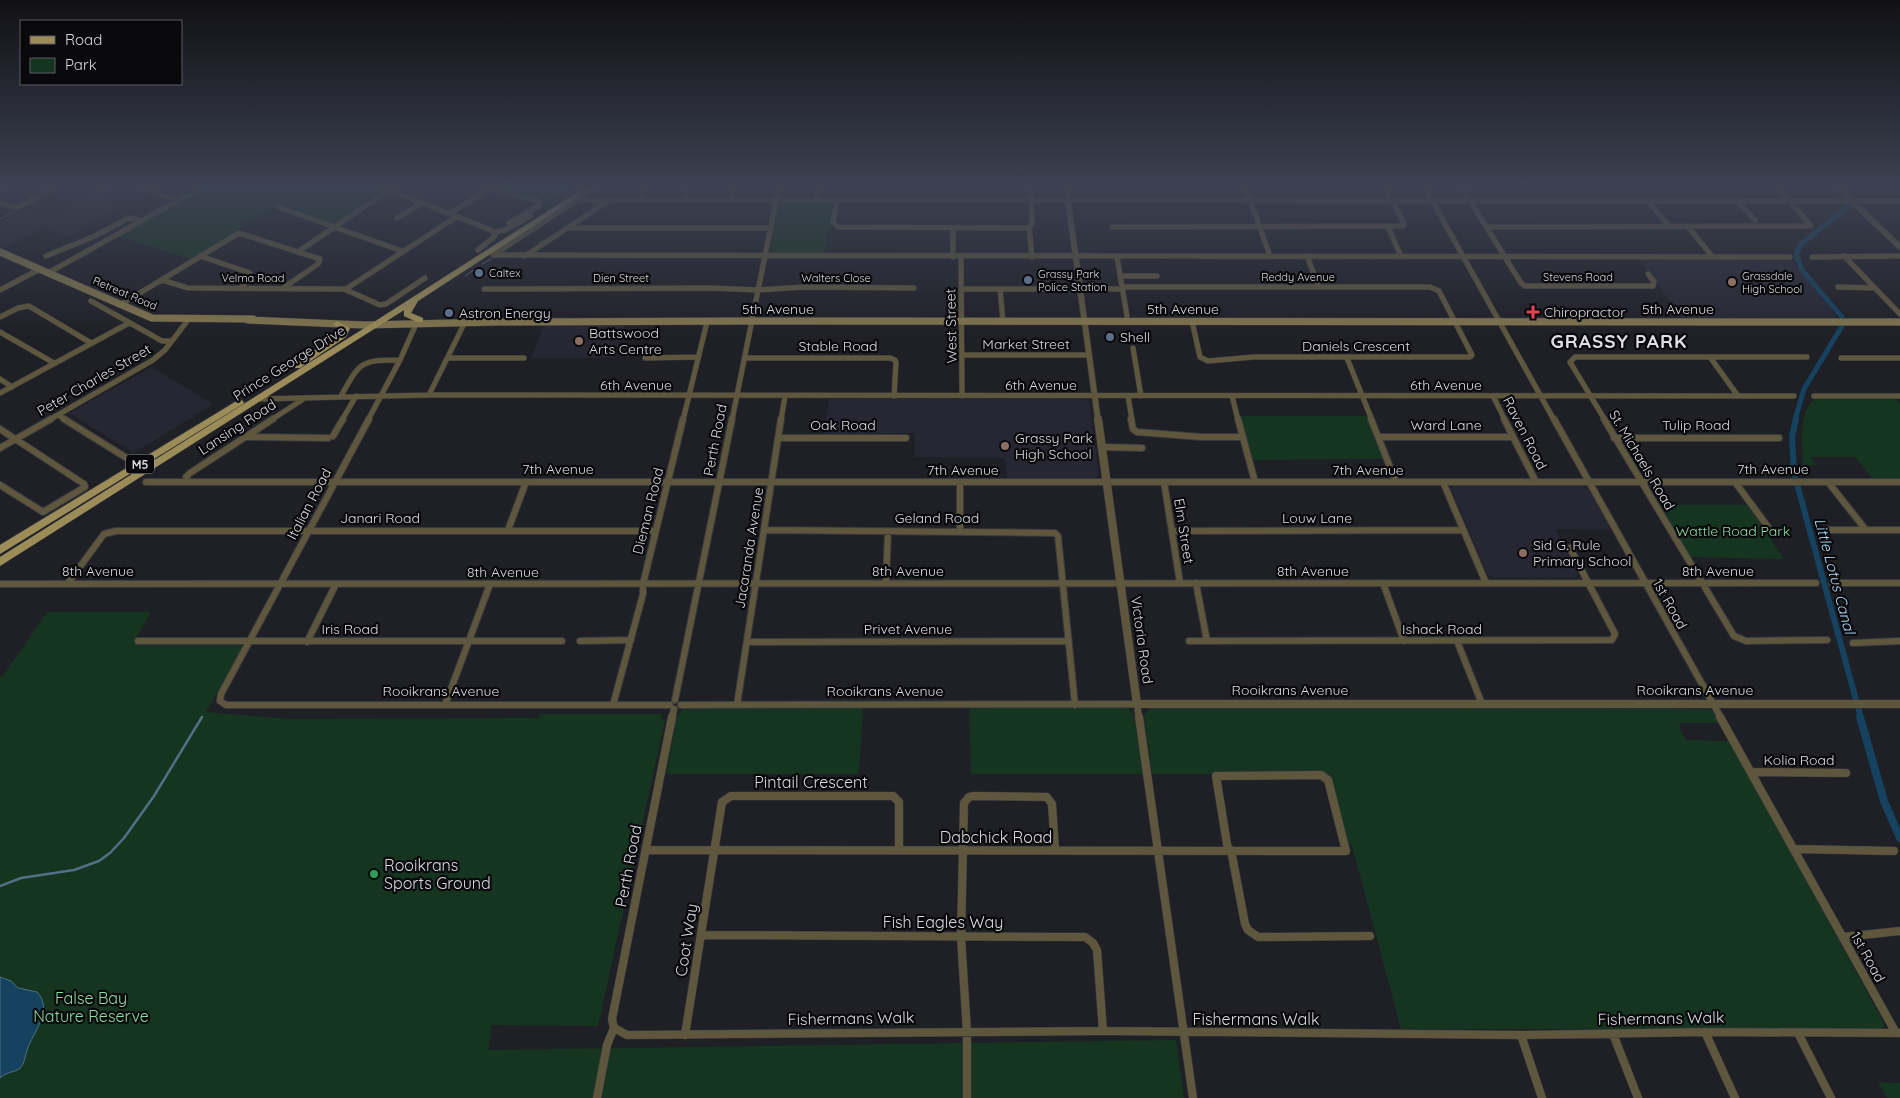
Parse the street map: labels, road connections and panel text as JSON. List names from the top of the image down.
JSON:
{
  "streets": {
    "main road": [
      "Retreat Road",
      "5th Avenue",
      "Prince George Drive",
      "M5"
    ],
    "street": [
      "Reddy Avenue",
      "Stevens Road",
      "Velma Road",
      "Dien Street",
      "Walters Close",
      "West Street",
      "Market Street",
      "Stable Road",
      "Daniels Crescent",
      "Peter Charles Street",
      "6th Avenue",
      "Oak Road",
      "Ward Lane",
      "Tulip Road",
      "Lansing Road",
      "Raven Road",
      "Perth Road",
      "St. Michaels Road",
      "7th Avenue",
      "Italian Road",
      "Dieman Road",
      "Janari Road",
      "Geland Road",
      "Louw Lane",
      "Elm Street",
      "Jacaranda Avenue",
      "8th Avenue",
      "1st Road",
      "Iris Road",
      "Privet Avenue",
      "Ishack Road",
      "Victoria Road",
      "Rooikrans Avenue",
      "Kolia Road",
      "Pintail Crescent",
      "Dabchick Road",
      "Fish Eagles Way",
      "Coot Way",
      "Fishermans Walk"
    ]
  },
  "crossings": [
    ["Reddy Avenue", "5th Avenue"],
    ["Reddy Avenue", "West Street"],
    ["Reddy Avenue", "Daniels Crescent"],
    ["Reddy Avenue", "Victoria Road"],
    ["Dien Street", "Walters Close"],
    ["Dien Street", "Perth Road"],
    ["Walters Close", "Perth Road"],
    ["Retreat Road", "5th Avenue"],
    ["Retreat Road", "Prince George Drive"],
    ["Retreat Road", "Peter Charles Street"],
    ["5th Avenue", "West Street"],
    ["5th Avenue", "Daniels Crescent"],
    ["5th Avenue", "Prince George Drive"],
    ["5th Avenue", "Perth Road"],
    ["5th Avenue", "Italian Road"],
    ["5th Avenue", "Dieman Road"],
    ["5th Avenue", "1st Road"],
    ["5th Avenue", "Victoria Road"],
    ["West Street", "Market Street"],
    ["West Street", "6th Avenue"],
    ["Market Street", "Victoria Road"],
    ["Stable Road", "6th Avenue"],
    ["Stable Road", "Perth Road"],
    ["Prince George Drive", "6th Avenue"],
    ["6th Avenue", "Lansing Road"],
    ["6th Avenue", "Raven Road"],
    ["6th Avenue", "Perth Road"],
    ["6th Avenue", "St. Michaels Road"],
    ["6th Avenue", "Italian Road"],
    ["6th Avenue", "Dieman Road"],
    ["6th Avenue", "Jacaranda Avenue"],
    ["6th Avenue", "1st Road"],
    ["6th Avenue", "Victoria Road"],
    ["Oak Road", "Jacaranda Avenue"],
    ["Ward Lane", "Raven Road"],
    ["Tulip Road", "St. Michaels Road"],
    ["Lansing Road", "7th Avenue"],
    ["Raven Road", "7th Avenue"],
    ["Perth Road", "7th Avenue"],
    ["Perth Road", "8th Avenue"],
    ["Perth Road", "Rooikrans Avenue"],
    ["Perth Road", "Dabchick Road"],
    ["Perth Road", "Fishermans Walk"],
    ["St. Michaels Road", "7th Avenue"],
    ["St. Michaels Road", "8th Avenue"],
    ["7th Avenue", "Italian Road"],
    ["7th Avenue", "Dieman Road"],
    ["7th Avenue", "Elm Street"],
    ["7th Avenue", "Jacaranda Avenue"],
    ["7th Avenue", "1st Road"],
    ["7th Avenue", "Victoria Road"],
    ["Italian Road", "Janari Road"],
    ["Italian Road", "8th Avenue"],
    ["Italian Road", "Iris Road"],
    ["Italian Road", "Rooikrans Avenue"],
    ["Dieman Road", "Janari Road"],
    ["Dieman Road", "8th Avenue"],
    ["Dieman Road", "Rooikrans Avenue"],
    ["Janari Road", "8th Avenue"],
    ["Geland Road", "Jacaranda Avenue"],
    ["Geland Road", "8th Avenue"],
    ["Louw Lane", "Elm Street"],
    ["Elm Street", "8th Avenue"],
    ["Jacaranda Avenue", "8th Avenue"],
    ["Jacaranda Avenue", "Privet Avenue"],
    ["Jacaranda Avenue", "Rooikrans Avenue"],
    ["8th Avenue", "1st Road"],
    ["8th Avenue", "Ishack Road"],
    ["8th Avenue", "Victoria Road"],
    ["1st Road", "Rooikrans Avenue"],
    ["1st Road", "Kolia Road"],
    ["1st Road", "Fishermans Walk"],
    ["Victoria Road", "Rooikrans Avenue"],
    ["Victoria Road", "Dabchick Road"],
    ["Victoria Road", "Fishermans Walk"],
    ["Pintail Crescent", "Dabchick Road"],
    ["Pintail Crescent", "Coot Way"],
    ["Dabchick Road", "Coot Way"],
    ["Fish Eagles Way", "Coot Way"],
    ["Fish Eagles Way", "Fishermans Walk"],
    ["Coot Way", "Fishermans Walk"]
  ],
  "districts": ["GRASSY PARK"],
  "water": ["Little Lotus Canal"],
  "parks": ["Wattle Road Park", "False Bay Nature Reserve"],
  "places": {
    "other": [
      "Caltex",
      "Grassy Park Police Station",
      "Grassdale High School",
      "Astron Energy",
      "Shell",
      "Battswood Arts Centre",
      "Grassy Park High School",
      "Sid G. Rule Primary School",
      "Rooikrans Sports Ground"
    ],
    "health": ["Chiropractor"]
  },
  "legend": ["Road", "Park"]
}
